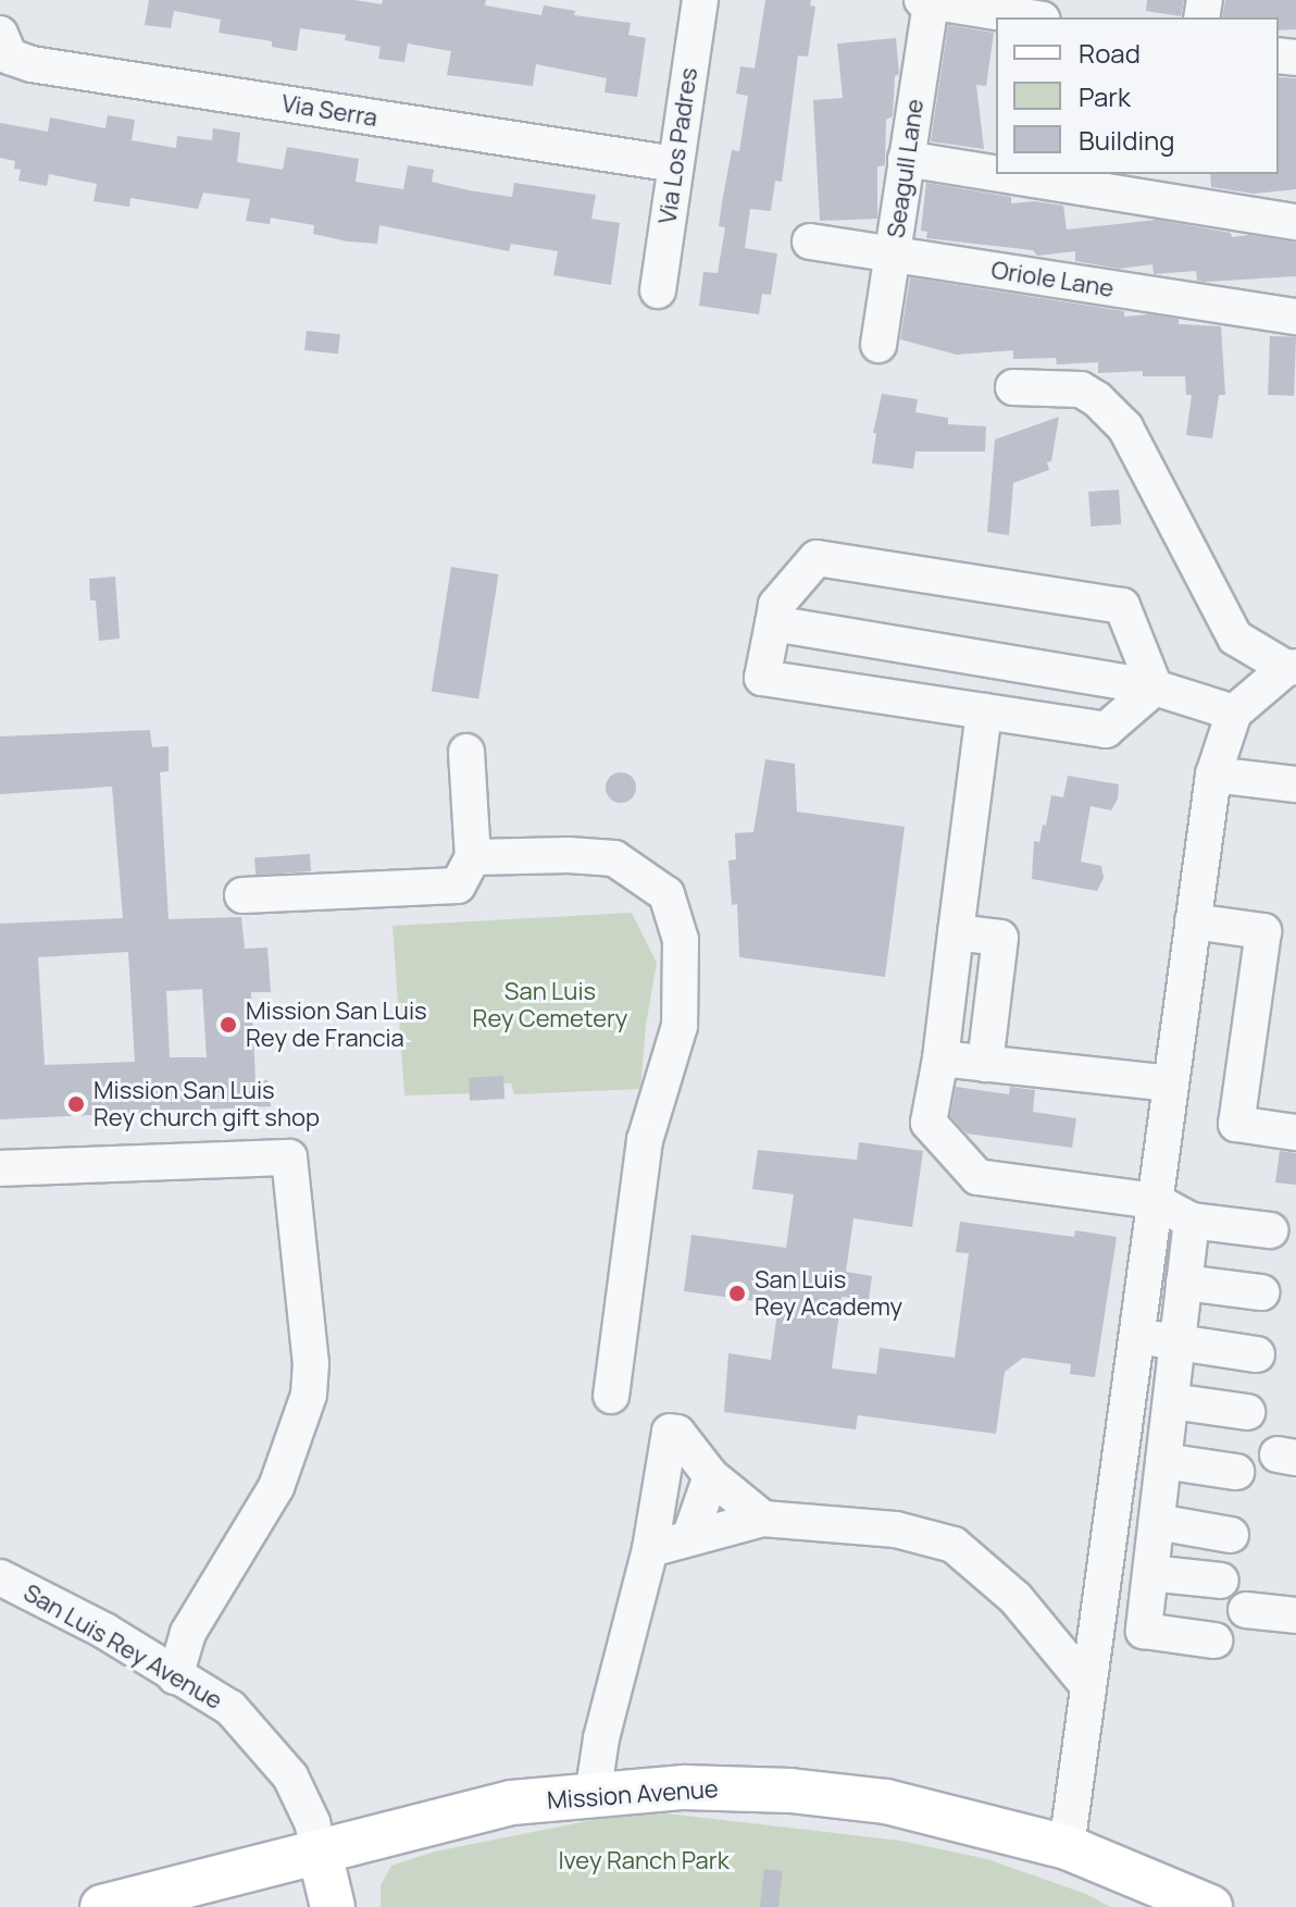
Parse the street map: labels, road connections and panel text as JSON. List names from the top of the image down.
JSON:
{
  "streets": {
    "main road": ["Mission Avenue"],
    "street": [
      "Via Serra",
      "Via Los Padres",
      "Seagull Lane",
      "Oriole Lane",
      "San Luis Rey Avenue"
    ]
  },
  "crossings": [
    ["Via Serra", "Via Los Padres"],
    ["Seagull Lane", "Oriole Lane"],
    ["San Luis Rey Avenue", "Mission Avenue"]
  ],
  "parks": ["San Luis Rey Cemetery", "Ivey Ranch Park"],
  "places": ["Mission San Luis Rey de Francia", "Mission San Luis Rey church gift shop", "San Luis Rey Academy"],
  "legend": ["Road", "Park", "Building"]
}
